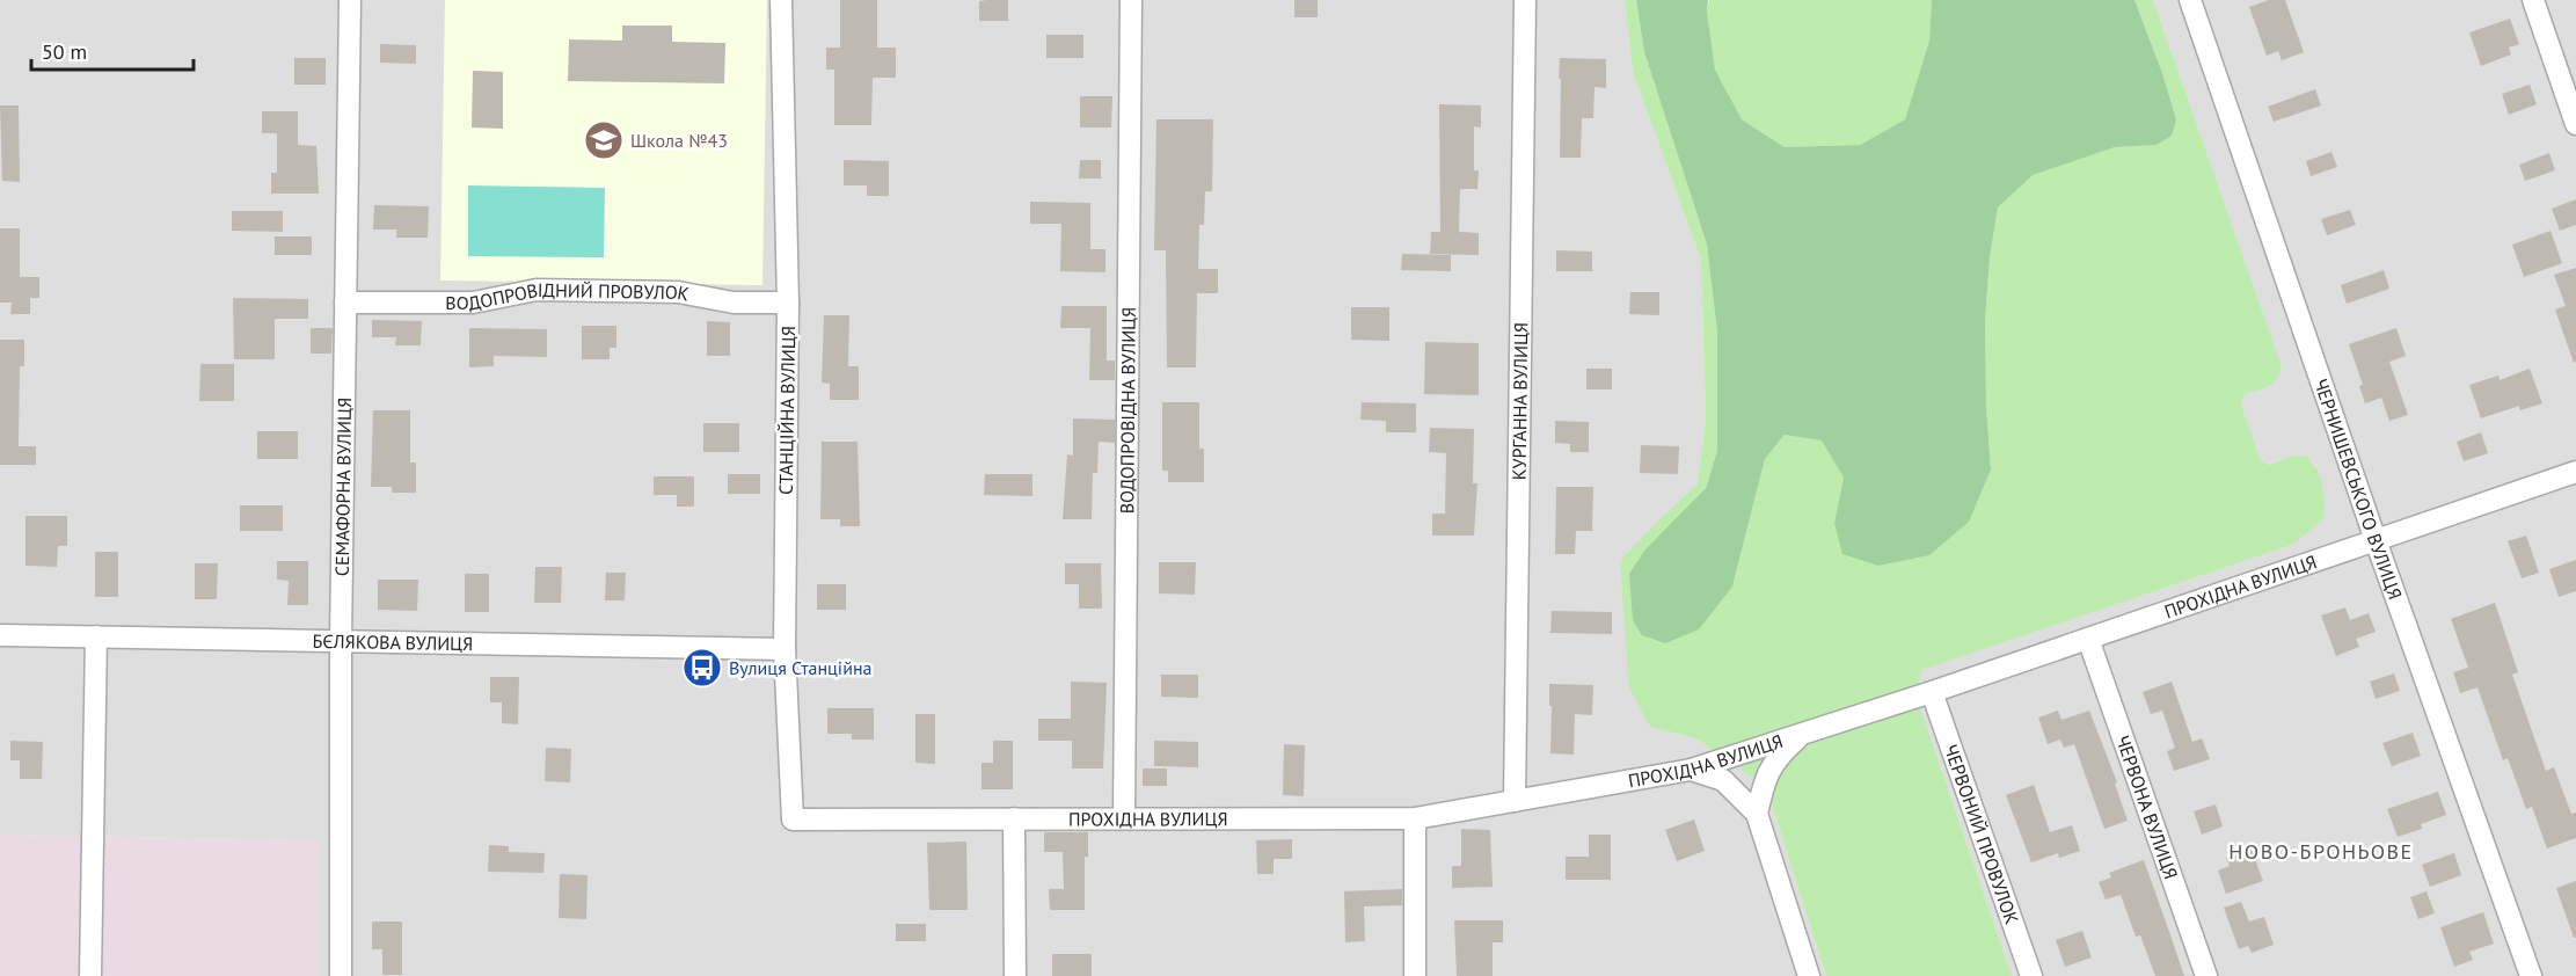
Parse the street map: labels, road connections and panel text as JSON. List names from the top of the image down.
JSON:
{
  "streets": {
    "street": [
      "ВОДОПРОВІДНИЙ ПРОВУЛОК",
      "КУРГАННА ВУЛИЦЯ",
      "ВОДОПРОВІДНА ВУЛИЦЯ",
      "СТАНЦІЙНА ВУЛИЦЯ",
      "СЕМАФОРНА ВУЛИЦЯ",
      "ЧЕРНИШЕВСЬКОГО ВУЛИЦЯ",
      "ПРОХІДНА ВУЛИЦЯ",
      "БЄЛЯКОВА ВУЛИЦЯ",
      "ЧЕРВОНА ВУЛИЦЯ",
      "ЧЕРВОНИЙ ПРОВУЛОК"
    ]
  },
  "crossings": [
    ["ВОДОПРОВІДНИЙ ПРОВУЛОК", "СТАНЦІЙНА ВУЛИЦЯ"],
    ["ВОДОПРОВІДНИЙ ПРОВУЛОК", "СЕМАФОРНА ВУЛИЦЯ"],
    ["КУРГАННА ВУЛИЦЯ", "ПРОХІДНА ВУЛИЦЯ"],
    ["ВОДОПРОВІДНА ВУЛИЦЯ", "ПРОХІДНА ВУЛИЦЯ"],
    ["СТАНЦІЙНА ВУЛИЦЯ", "ПРОХІДНА ВУЛИЦЯ"],
    ["СТАНЦІЙНА ВУЛИЦЯ", "БЄЛЯКОВА ВУЛИЦЯ"],
    ["СЕМАФОРНА ВУЛИЦЯ", "БЄЛЯКОВА ВУЛИЦЯ"],
    ["ЧЕРНИШЕВСЬКОГО ВУЛИЦЯ", "ПРОХІДНА ВУЛИЦЯ"],
    ["ПРОХІДНА ВУЛИЦЯ", "ЧЕРВОНА ВУЛИЦЯ"],
    ["ПРОХІДНА ВУЛИЦЯ", "ЧЕРВОНИЙ ПРОВУЛОК"]
  ],
  "districts": ["НОВО-БРОНЬОВЕ"],
  "places": {
    "school or university": ["Школа №43"],
    "bus stop": ["Вулиця Станційна"]
  },
  "scale_bar": "50 m"
}
